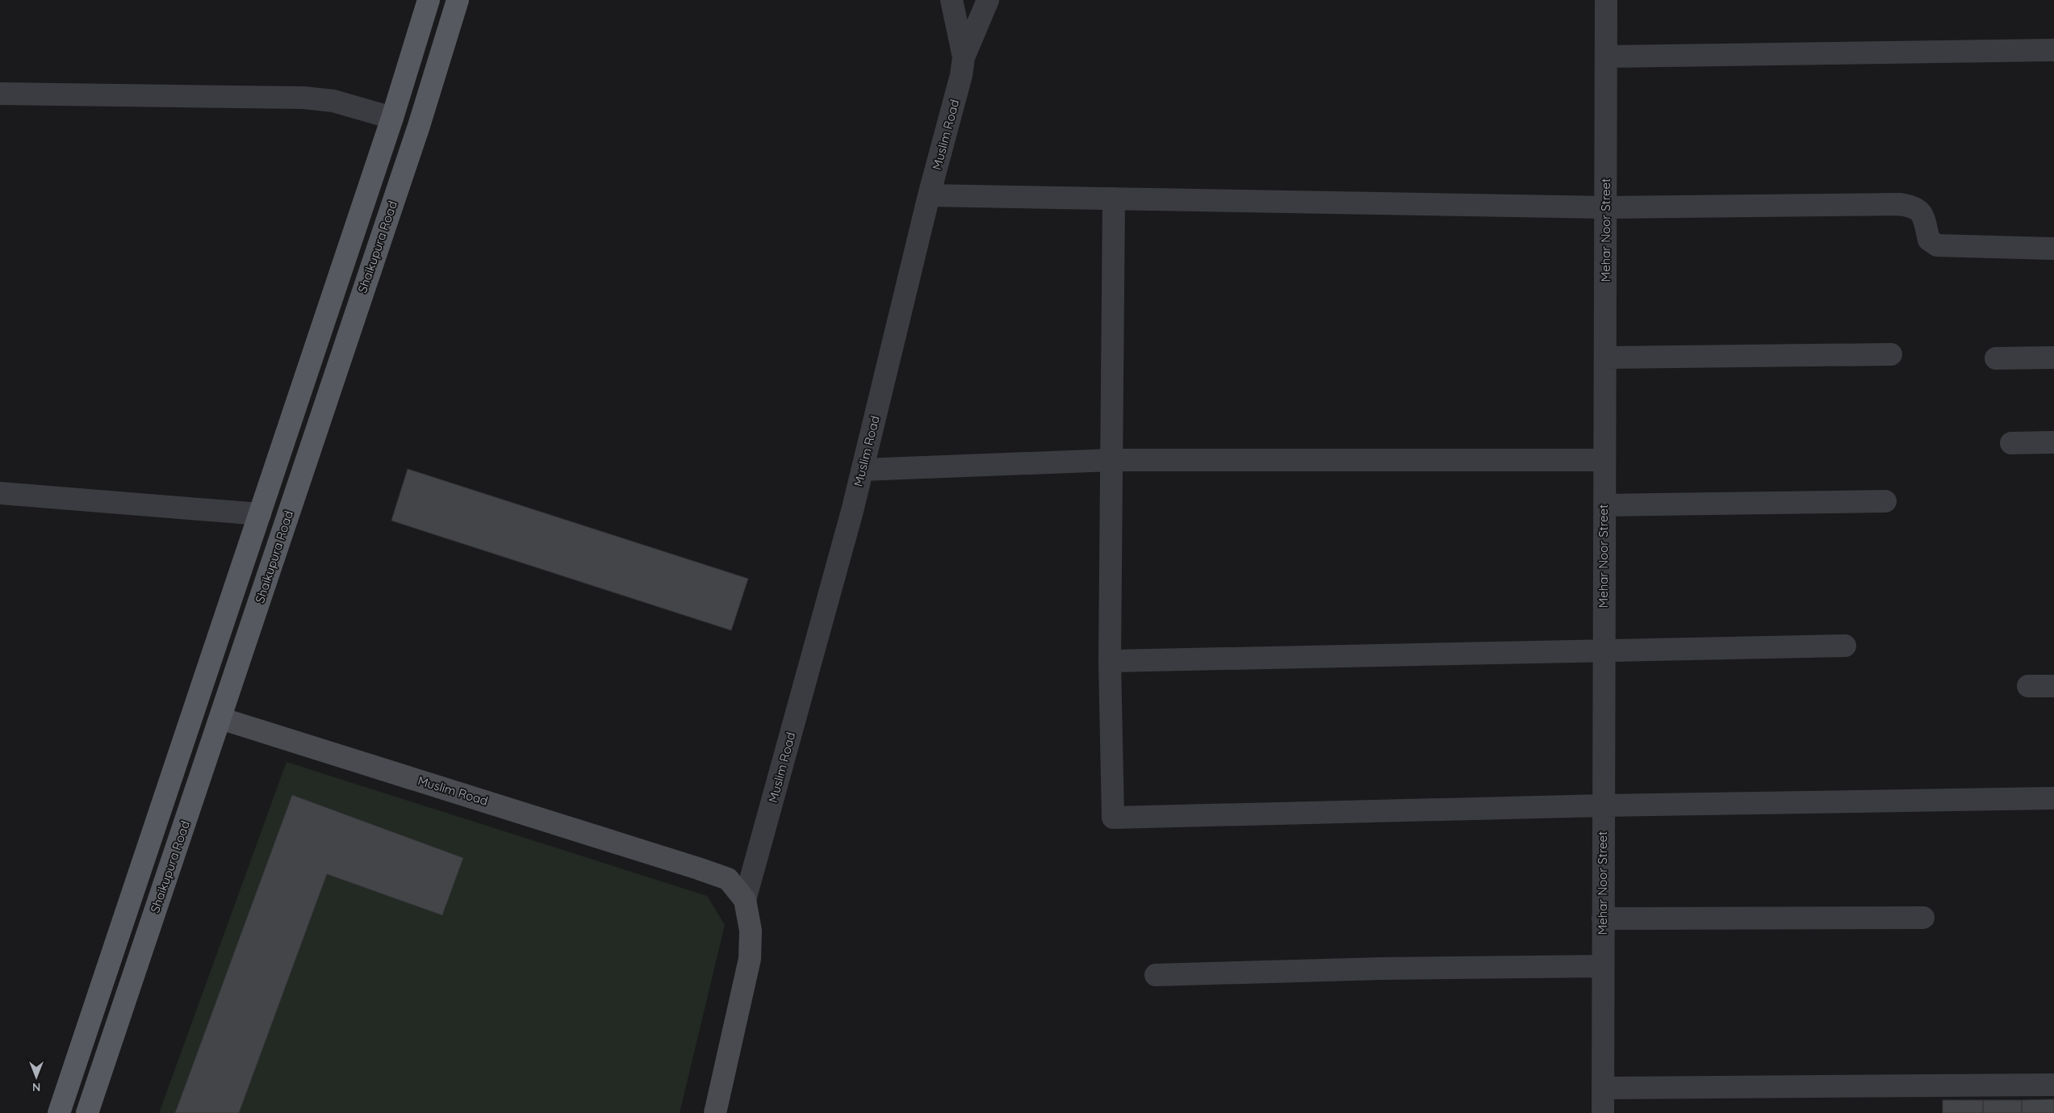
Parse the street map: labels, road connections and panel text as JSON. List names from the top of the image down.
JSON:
{
  "streets": {
    "main road": ["Shaikupura Road"],
    "street": ["Muslim Road", "Mehar Noor Street"]
  },
  "crossings": [
    ["Muslim Road", "Shaikupura Road"]
  ],
  "north": "bottom"
}
